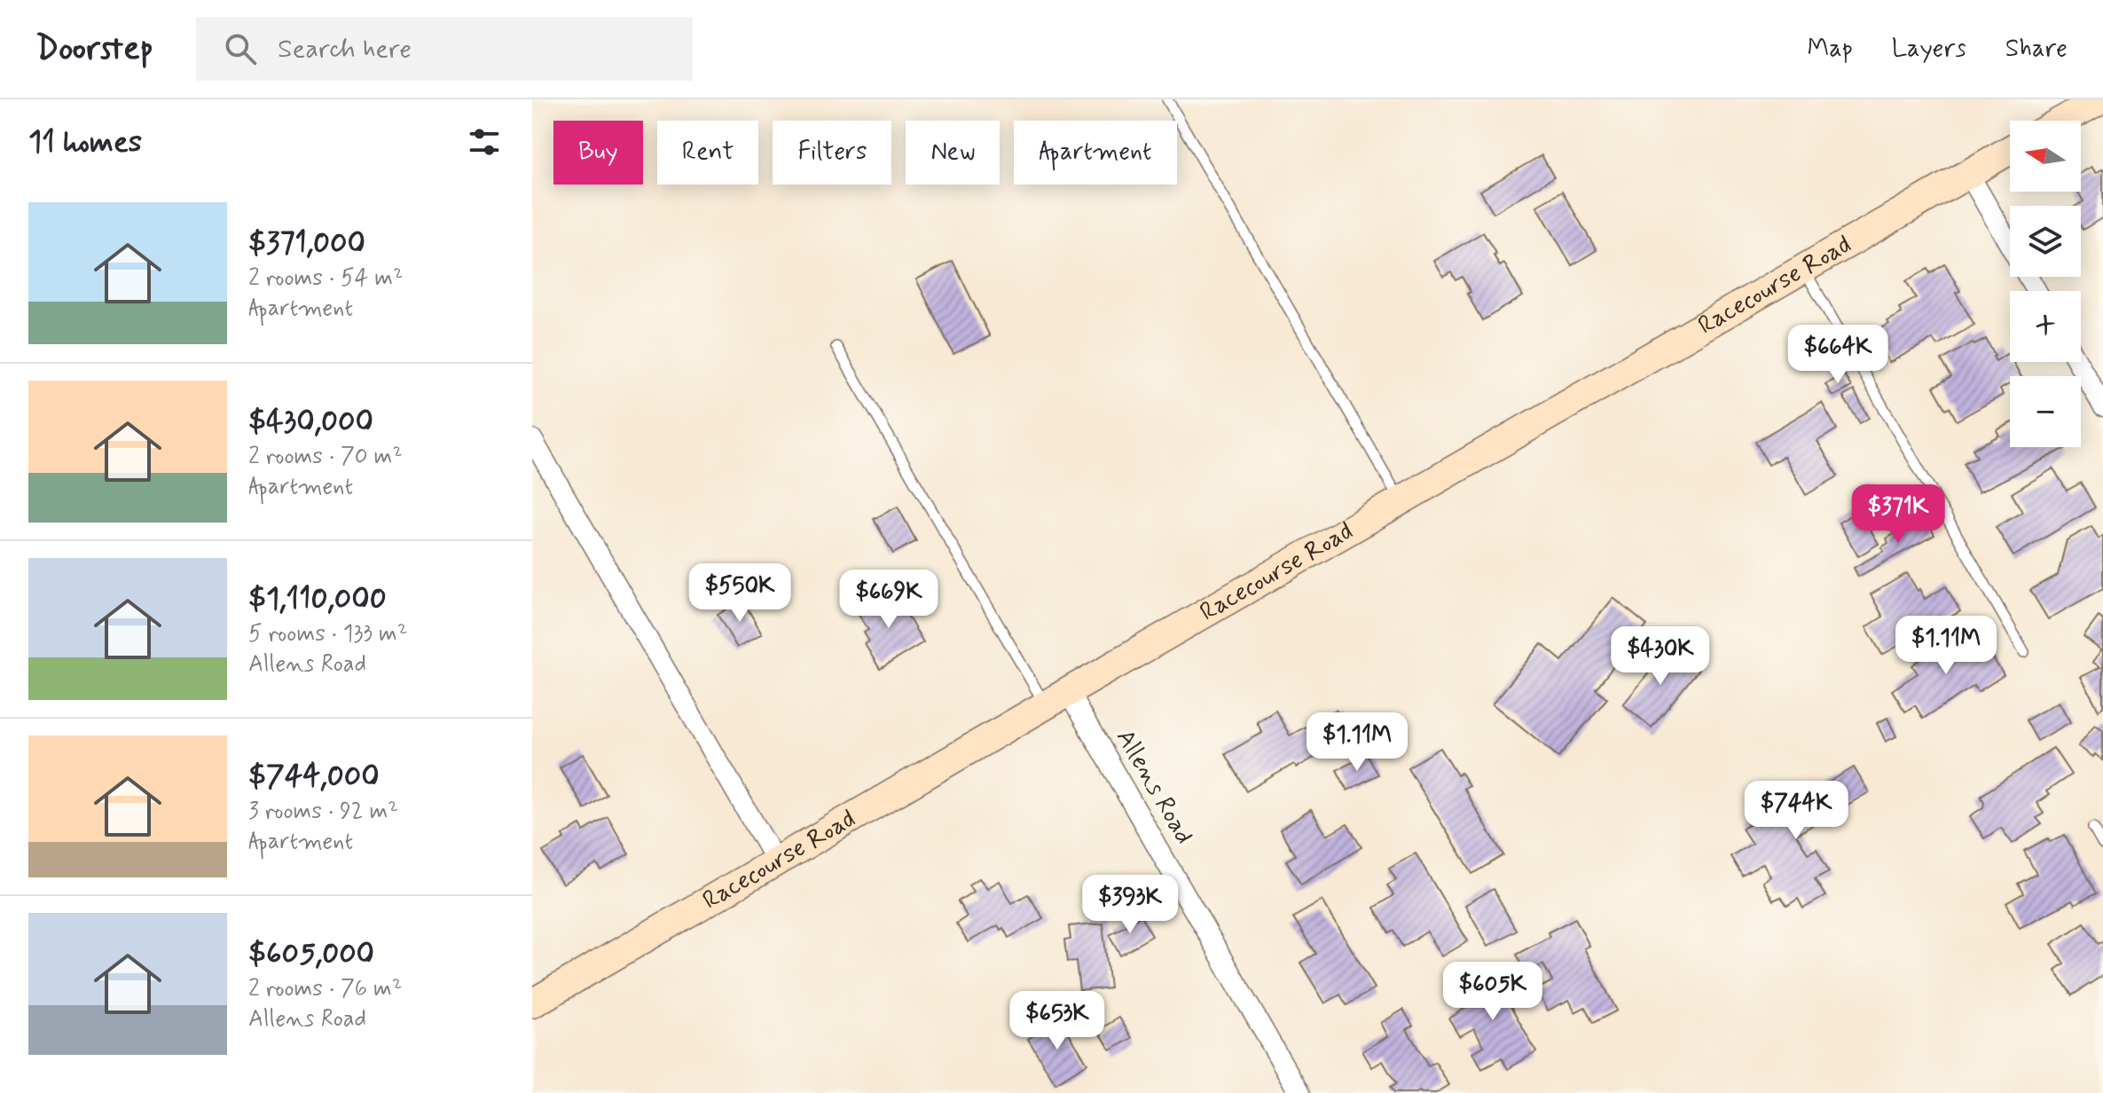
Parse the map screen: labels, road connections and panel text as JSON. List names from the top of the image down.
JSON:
{
  "streets": {
    "street": ["Racecourse Road", "Allens Road"]
  },
  "crossings": [
    ["Racecourse Road", "Allens Road"]
  ],
  "north": "left",
  "page": {
    "header": "Doorstep",
    "search": "Search here",
    "nav": ["Map", "Layers", "Share"],
    "heading": "11 homes",
    "map_buttons": ["+", "−"],
    "chip": [
      "Buy",
      "Rent",
      "Filters",
      "New",
      "Apartment"
    ],
    "list": [
      {
        "name": "$371,000",
        "note": "2 rooms · 54 m² · Apartment"
      },
      {
        "name": "$430,000",
        "note": "2 rooms · 70 m² · Apartment"
      },
      {
        "name": "$1,110,000",
        "note": "5 rooms · 133 m² · Allens Road"
      },
      {
        "name": "$744,000",
        "note": "3 rooms · 92 m² · Apartment"
      },
      {
        "name": "$605,000",
        "note": "2 rooms · 76 m² · Allens Road"
      }
    ],
    "price": [
      "$664K",
      "$371K",
      "$550K",
      "$669K",
      "$1.11M",
      "$430K",
      "$1.11M",
      "$744K",
      "$393K",
      "$605K",
      "$653K"
    ]
  }
}
